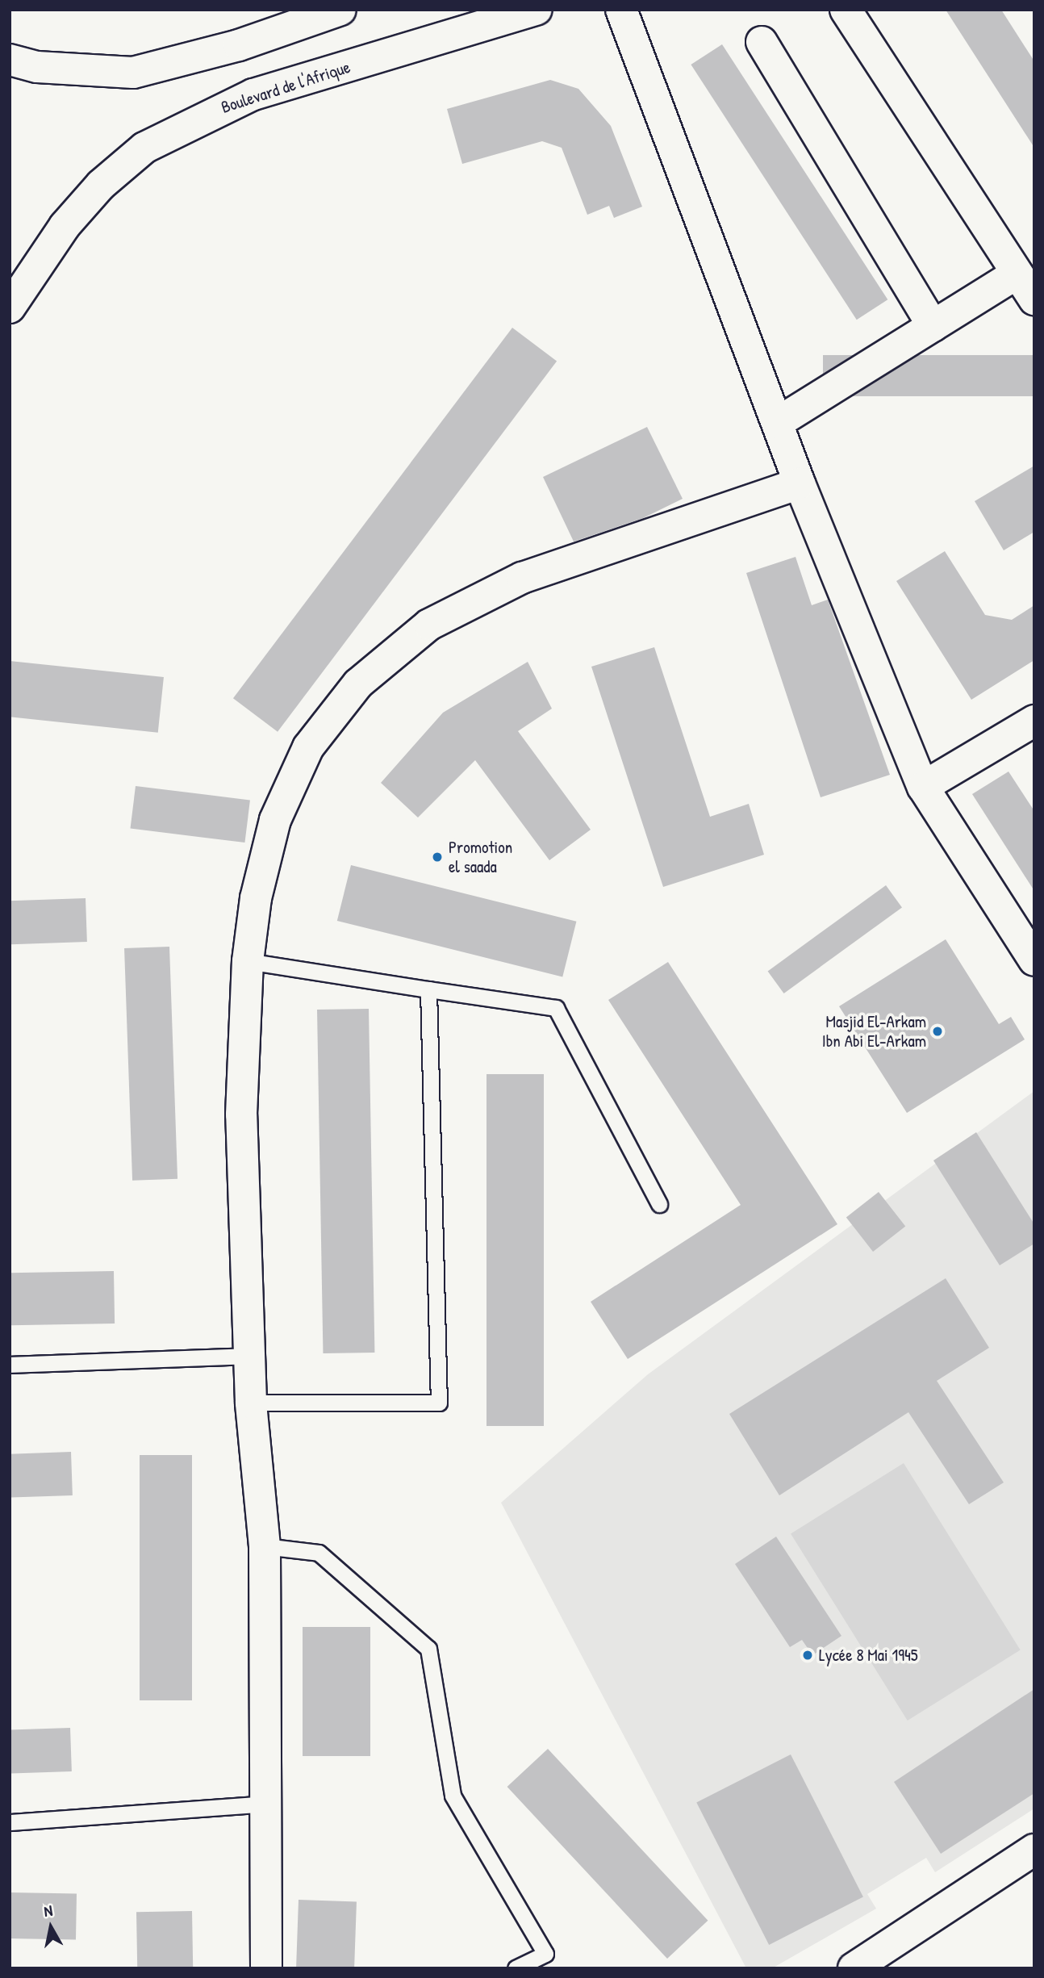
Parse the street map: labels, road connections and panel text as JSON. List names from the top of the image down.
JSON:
{
  "streets": {
    "street": ["Boulevard de l'Afrique"]
  },
  "places": ["Promotion el saada", "Masjid El-Arkam Ibn Abi El-Arkam", "Lycée 8 Mai 1945"],
  "north": "top"
}
